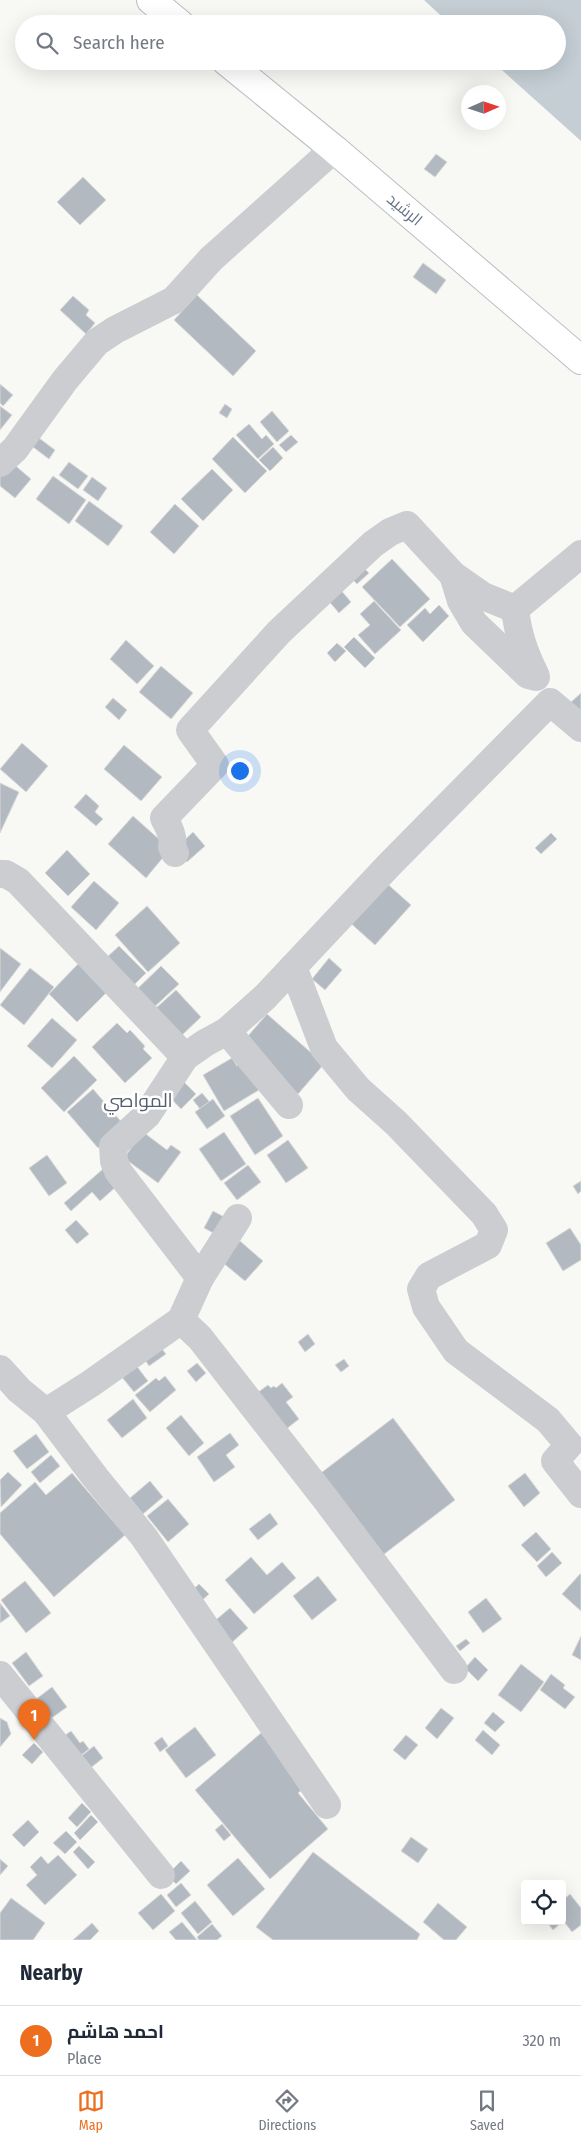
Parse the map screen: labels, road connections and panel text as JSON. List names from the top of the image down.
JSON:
{
  "streets": {
    "main road": ["الرشيد"]
  },
  "districts": ["المواصي"],
  "north": "right",
  "page": {
    "search": "Search here",
    "pins": "1",
    "heading": "Nearby",
    "list": [
      {
        "mark": "1",
        "name": "احمد هاشم",
        "note": "Place",
        "value": "320 m"
      }
    ],
    "nav": ["Map", "Directions", "Saved"]
  }
}
